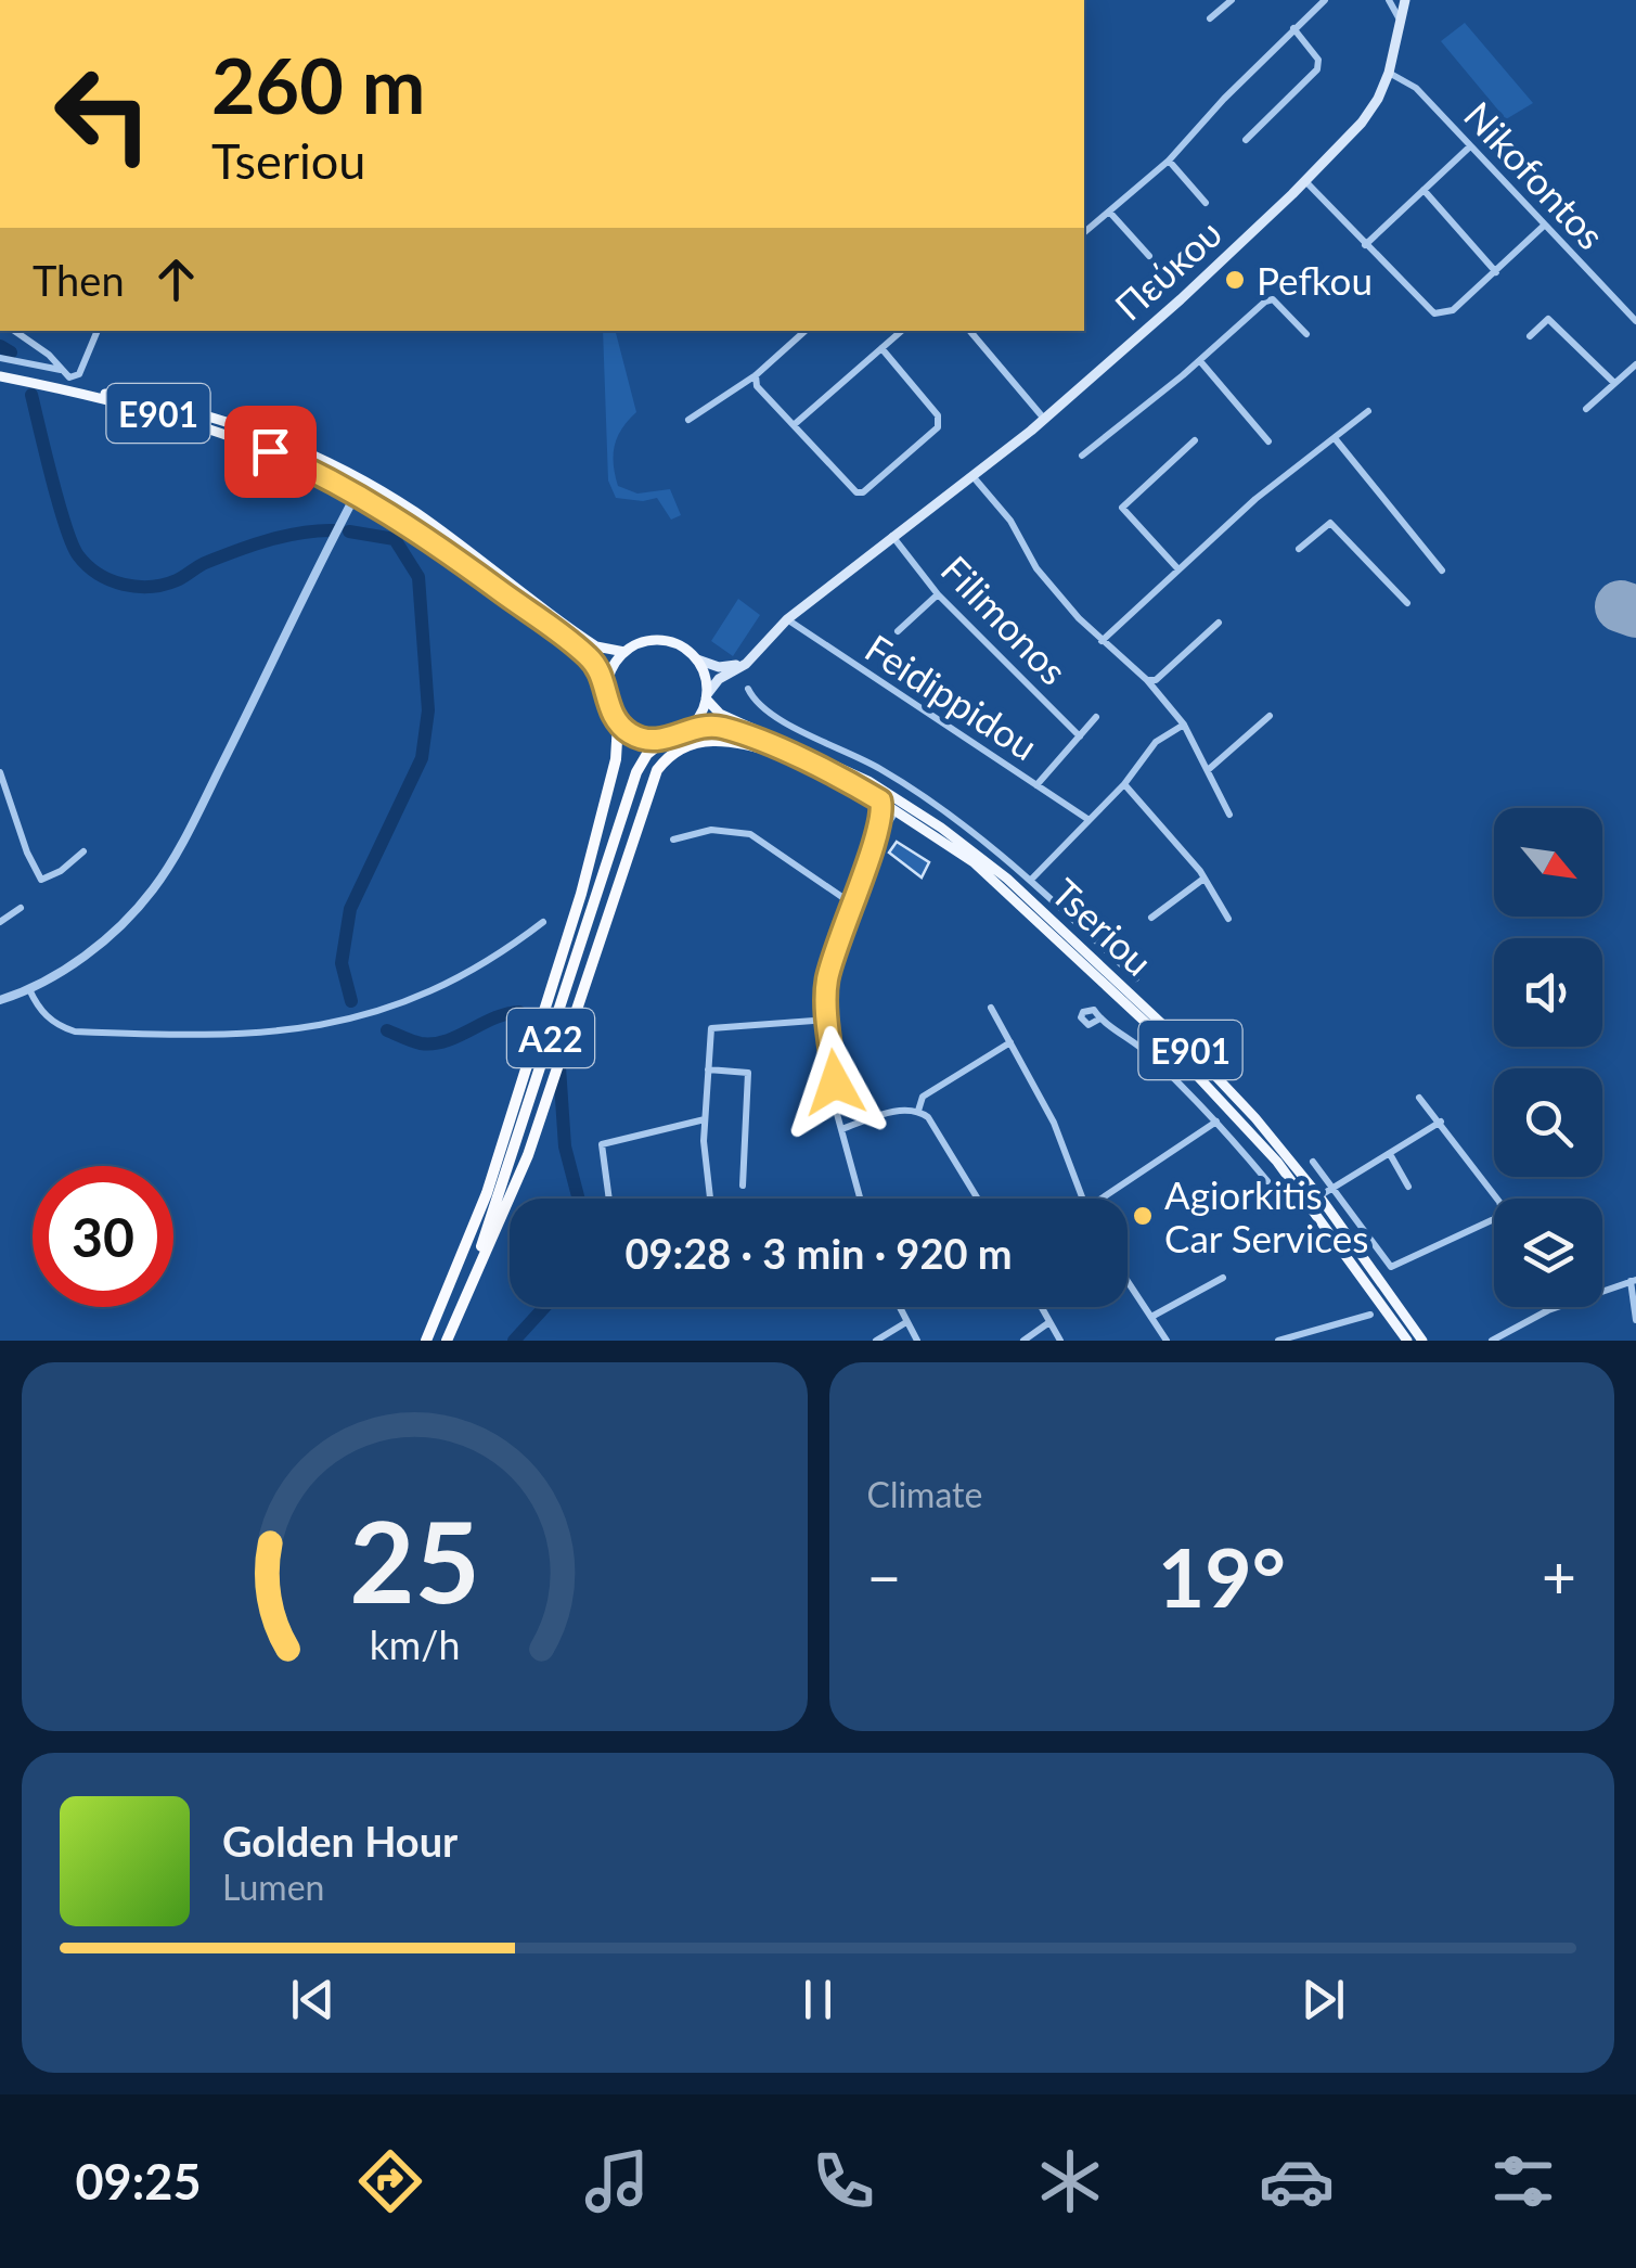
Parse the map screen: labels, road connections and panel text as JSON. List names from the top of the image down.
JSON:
{
  "streets": {
    "highway": ["A22"],
    "main road": ["Πεύκου", "E901", "Tseriou"],
    "street": ["Nikofontos", "Filimonos", "Feidippidou"]
  },
  "crossings": [
    ["Nikofontos", "Πεύκου"],
    ["Πεύκου", "E901"],
    ["Πεύκου", "Filimonos"],
    ["Πεύκου", "Feidippidou"],
    ["Πεύκου", "Tseriou"],
    ["Πεύκου", "A22"],
    ["E901", "Tseriou"],
    ["E901", "A22"],
    ["Tseriou", "A22"]
  ],
  "places": ["Pefkou", "Agiorkitis Car Services"],
  "north": "bottom right",
  "page": {
    "turn": ["260 m", "Tseriou"],
    "then": "Then",
    "limit": "30",
    "trip": "09:28 · 3 min · 920 m",
    "tile": "Climate",
    "heat": ["−", "19°", "+"],
    "song": ["Golden Hour", "Lumen"],
    "tabs": "09:25",
    "gauge": ["25", "km/h"]
  }
}
